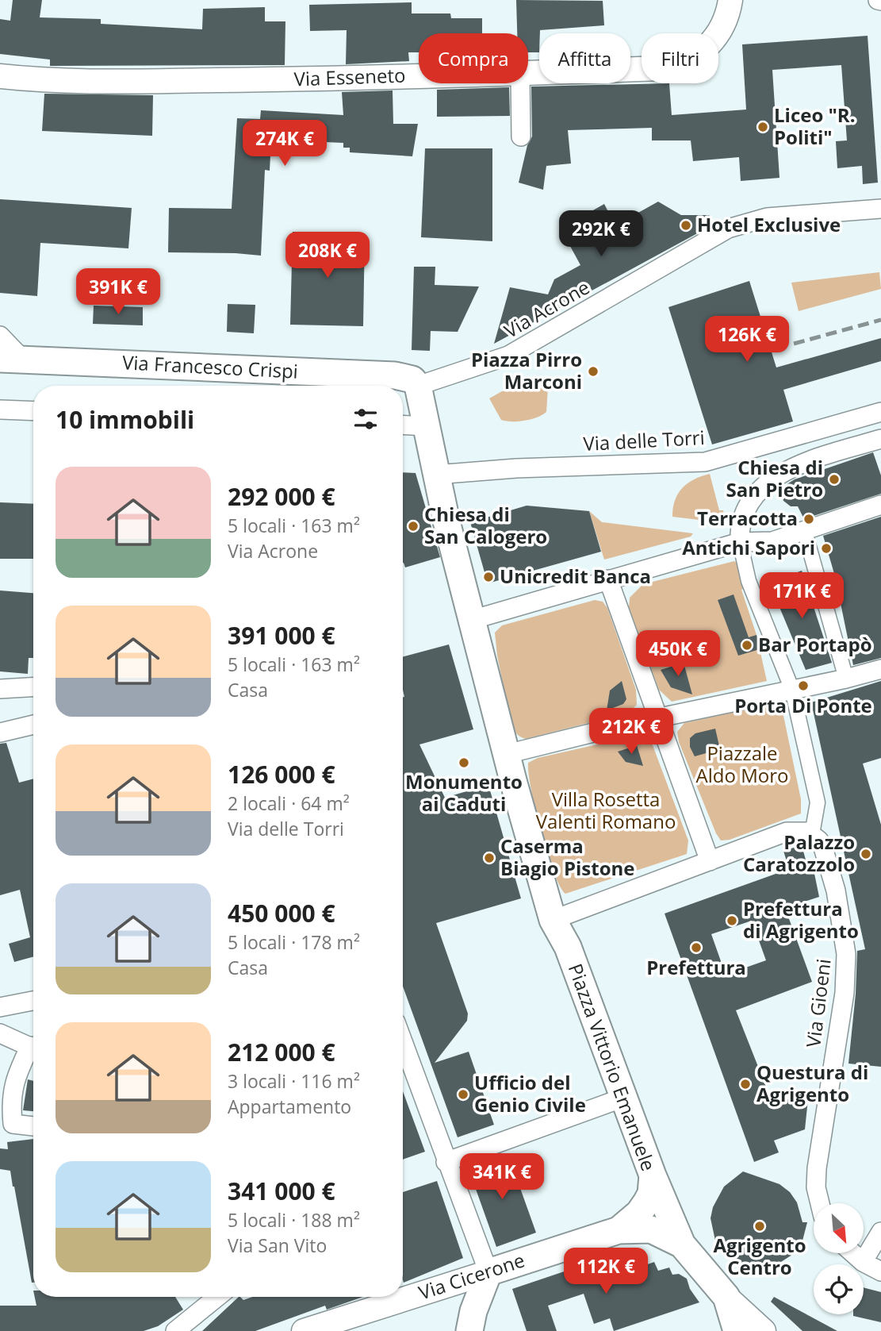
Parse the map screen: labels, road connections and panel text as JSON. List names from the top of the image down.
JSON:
{
  "streets": {
    "main road": ["Via Francesco Crispi", "Piazza Vittorio Emanuele", "Via Cicerone"],
    "street": [
      "Via Esseneto",
      "Via Acrone",
      "Via delle Torri",
      "Via Gioeni"
    ]
  },
  "crossings": [
    ["Via Acrone", "Via Francesco Crispi"],
    ["Piazza Vittorio Emanuele", "Via Cicerone"]
  ],
  "parks": ["Piazzale Aldo Moro", "Villa Rosetta Valenti Romano"],
  "places": [
    "Liceo \"R. Politi\"",
    "Hotel Exclusive",
    "Piazza Pirro Marconi",
    "Chiesa di San Pietro",
    "Terracotta",
    "Chiesa di San Calogero",
    "Antichi Sapori",
    "Unicredit Banca",
    "Bar Portapò",
    "Porta Di Ponte",
    "Monumento ai Caduti",
    "Palazzo Caratozzolo",
    "Caserma Biagio Pistone",
    "Prefettura di Agrigento",
    "Prefettura",
    "Questura di Agrigento",
    "Ufficio del Genio Civile",
    "Agrigento Centro"
  ],
  "north": "bottom right",
  "page": {
    "chip": ["Compra", "Affitta", "Filtri"],
    "price": [
      "274K €",
      "292K €",
      "208K €",
      "391K €",
      "126K €",
      "171K €",
      "450K €",
      "212K €",
      "341K €",
      "112K €"
    ],
    "heading": "10 immobili",
    "list": [
      {
        "name": "292 000 €",
        "note": "5 locali · 163 m² · Via Acrone"
      },
      {
        "name": "391 000 €",
        "note": "5 locali · 163 m² · Casa"
      },
      {
        "name": "126 000 €",
        "note": "2 locali · 64 m² · Via delle Torri"
      },
      {
        "name": "450 000 €",
        "note": "5 locali · 178 m² · Casa"
      },
      {
        "name": "212 000 €",
        "note": "3 locali · 116 m² · Appartamento"
      },
      {
        "name": "341 000 €",
        "note": "5 locali · 188 m² · Via San Vito"
      }
    ]
  }
}
